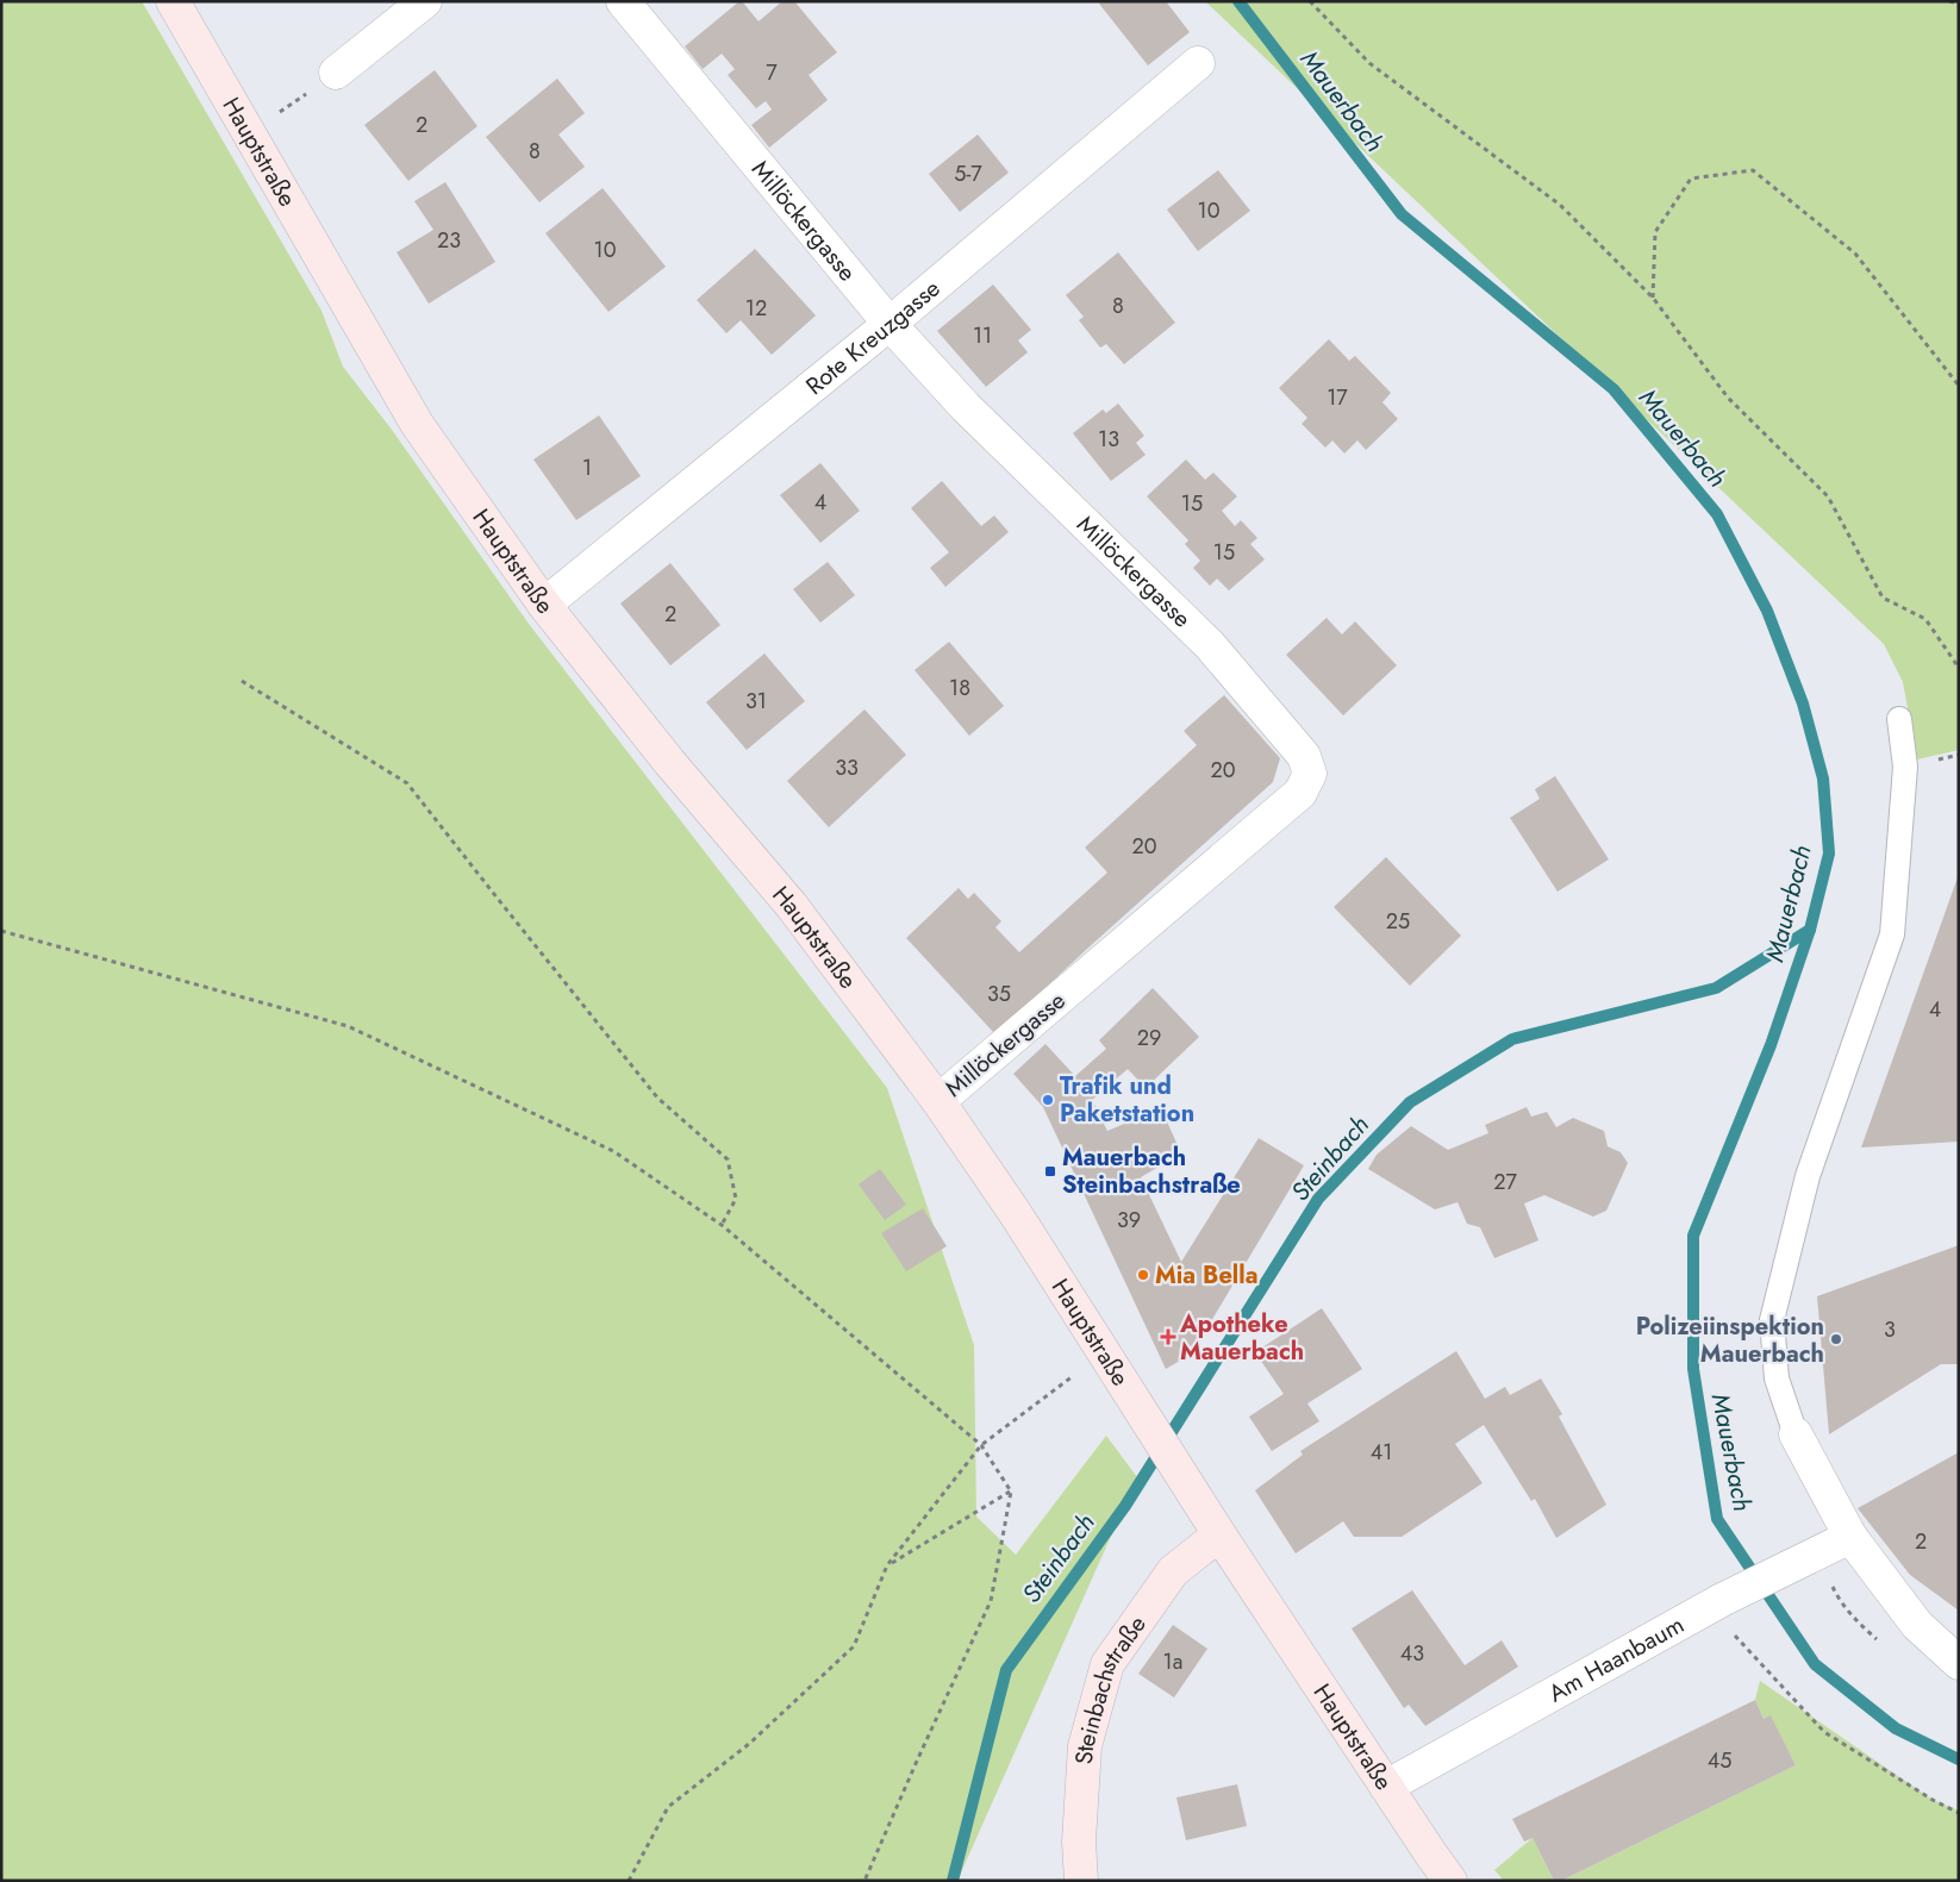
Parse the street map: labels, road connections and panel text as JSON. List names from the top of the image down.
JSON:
{
  "streets": {
    "main road": ["Hauptstraße", "Steinbachstraße"],
    "street": ["Millöckergasse", "Rote Kreuzgasse", "Am Haanbaum"]
  },
  "crossings": [
    ["Hauptstraße", "Millöckergasse"],
    ["Hauptstraße", "Rote Kreuzgasse"],
    ["Hauptstraße", "Am Haanbaum"],
    ["Hauptstraße", "Steinbachstraße"],
    ["Millöckergasse", "Rote Kreuzgasse"]
  ],
  "water": ["Mauerbach", "Steinbach"],
  "places": {
    "other": ["Trafik und Paketstation", "Mia Bella", "Polizeiinspektion Mauerbach"],
    "transit": ["Mauerbach Steinbachstraße"],
    "health": ["Apotheke Mauerbach"]
  },
  "house_numbers": [
    "7",
    "2",
    "8",
    "5-7",
    "10",
    "23",
    "10",
    "8",
    "12",
    "11",
    "17",
    "13",
    "1",
    "4",
    "15",
    "15",
    "2",
    "18",
    "31",
    "33",
    "20",
    "20",
    "25",
    "35",
    "4",
    "29",
    "27",
    "39",
    "3",
    "41",
    "2",
    "43",
    "1a",
    "45"
  ]
}
